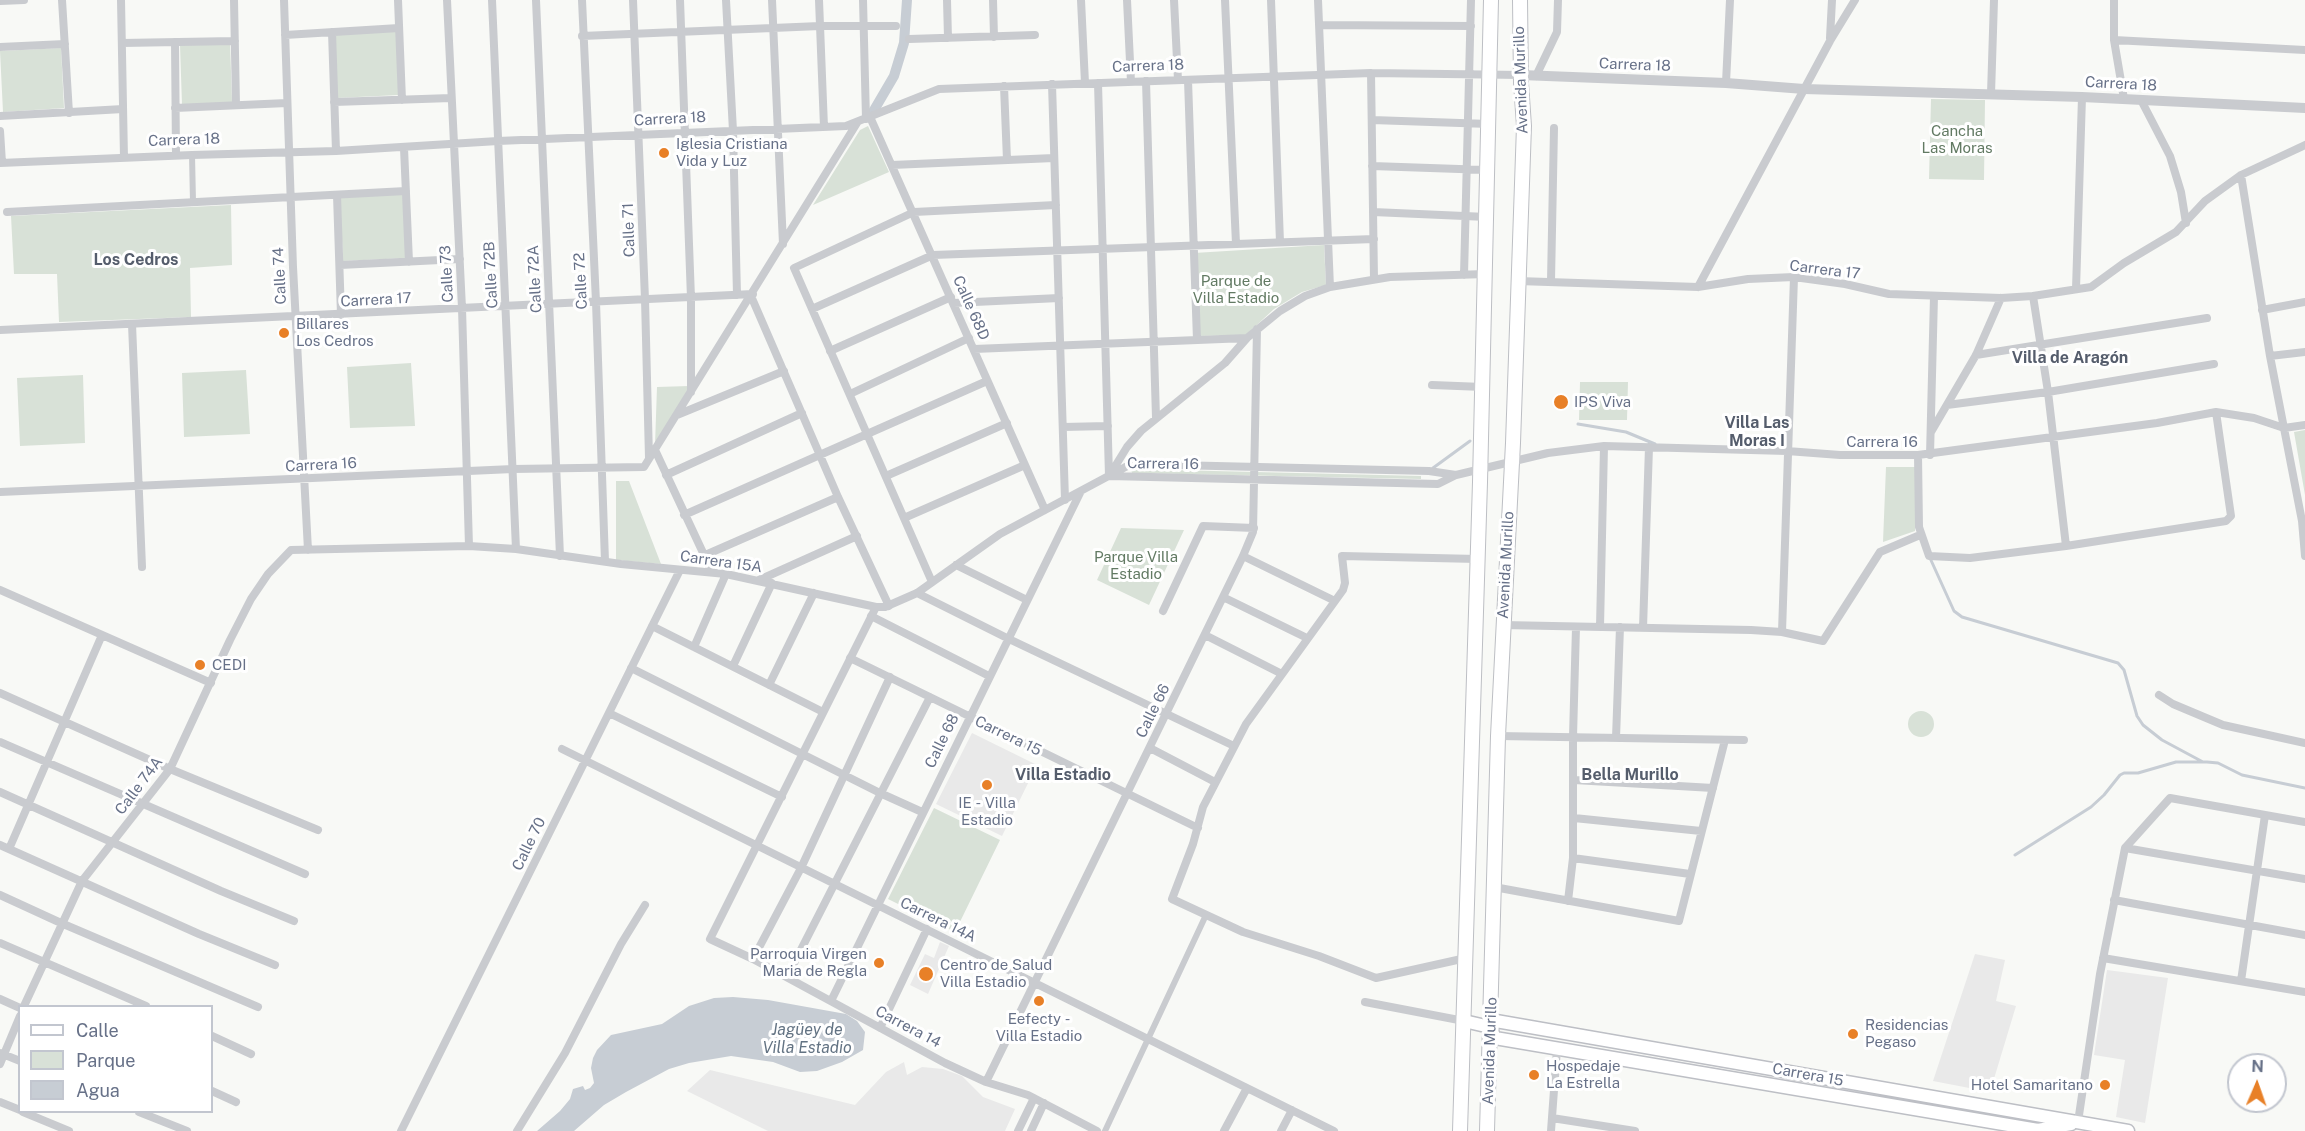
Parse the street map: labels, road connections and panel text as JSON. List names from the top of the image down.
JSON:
{
  "streets": {
    "main road": ["Avenida Murillo", "Carrera 15"],
    "street": [
      "Carrera 18",
      "Calle 71",
      "Carrera 17",
      "Calle 73",
      "Calle 72B",
      "Calle 74",
      "Calle 72A",
      "Calle 72",
      "Calle 68D",
      "Carrera 16",
      "Carrera 15A",
      "Calle 66",
      "Calle 68",
      "Calle 74A",
      "Calle 70",
      "Carrera 14A",
      "Carrera 14"
    ]
  },
  "crossings": [
    ["Carrera 18", "Avenida Murillo"],
    ["Carrera 18", "Calle 71"],
    ["Carrera 18", "Calle 73"],
    ["Carrera 18", "Calle 72B"],
    ["Carrera 18", "Calle 74"],
    ["Carrera 18", "Calle 72A"],
    ["Carrera 18", "Calle 72"],
    ["Carrera 18", "Calle 68D"],
    ["Avenida Murillo", "Carrera 17"],
    ["Avenida Murillo", "Carrera 16"],
    ["Avenida Murillo", "Carrera 15"],
    ["Calle 71", "Carrera 17"],
    ["Calle 71", "Carrera 16"],
    ["Carrera 17", "Calle 73"],
    ["Carrera 17", "Calle 72B"],
    ["Carrera 17", "Calle 74"],
    ["Carrera 17", "Calle 72A"],
    ["Carrera 17", "Calle 72"],
    ["Calle 73", "Carrera 16"],
    ["Calle 73", "Carrera 15A"],
    ["Calle 72B", "Carrera 16"],
    ["Calle 72B", "Carrera 15A"],
    ["Calle 74", "Carrera 16"],
    ["Calle 74", "Carrera 15A"],
    ["Calle 72A", "Carrera 16"],
    ["Calle 72A", "Carrera 15A"],
    ["Calle 72", "Carrera 16"],
    ["Calle 72", "Carrera 15A"],
    ["Calle 68D", "Carrera 15A"],
    ["Carrera 16", "Carrera 15A"],
    ["Carrera 16", "Calle 66"],
    ["Carrera 15A", "Calle 68"],
    ["Carrera 15A", "Calle 74A"],
    ["Carrera 15A", "Calle 70"],
    ["Calle 66", "Carrera 15"],
    ["Calle 66", "Carrera 14A"],
    ["Calle 66", "Carrera 14"],
    ["Carrera 15", "Calle 68"],
    ["Calle 68", "Carrera 14A"],
    ["Calle 68", "Carrera 14"],
    ["Calle 70", "Carrera 14A"],
    ["Carrera 14A", "Carrera 14"]
  ],
  "districts": [
    "Los Cedros",
    "Villa de Aragón",
    "Villa Las Moras I",
    "Villa Estadio",
    "Bella Murillo"
  ],
  "water": ["Jagüey de Villa Estadio"],
  "parks": ["Cancha Las Moras", "Parque de Villa Estadio", "Parque Villa Estadio"],
  "places": [
    "Iglesia Cristiana Vida y Luz",
    "Billares Los Cedros",
    "IPS Viva",
    "CEDI",
    "IE - Villa Estadio",
    "Parroquia Virgen Maria de Regla",
    "Centro de Salud Villa Estadio",
    "Eefecty - Villa Estadio",
    "Residencias Pegaso",
    "Hospedaje La Estrella",
    "Hotel Samaritano"
  ],
  "legend": ["Calle", "Parque", "Agua"],
  "north": "top"
}
